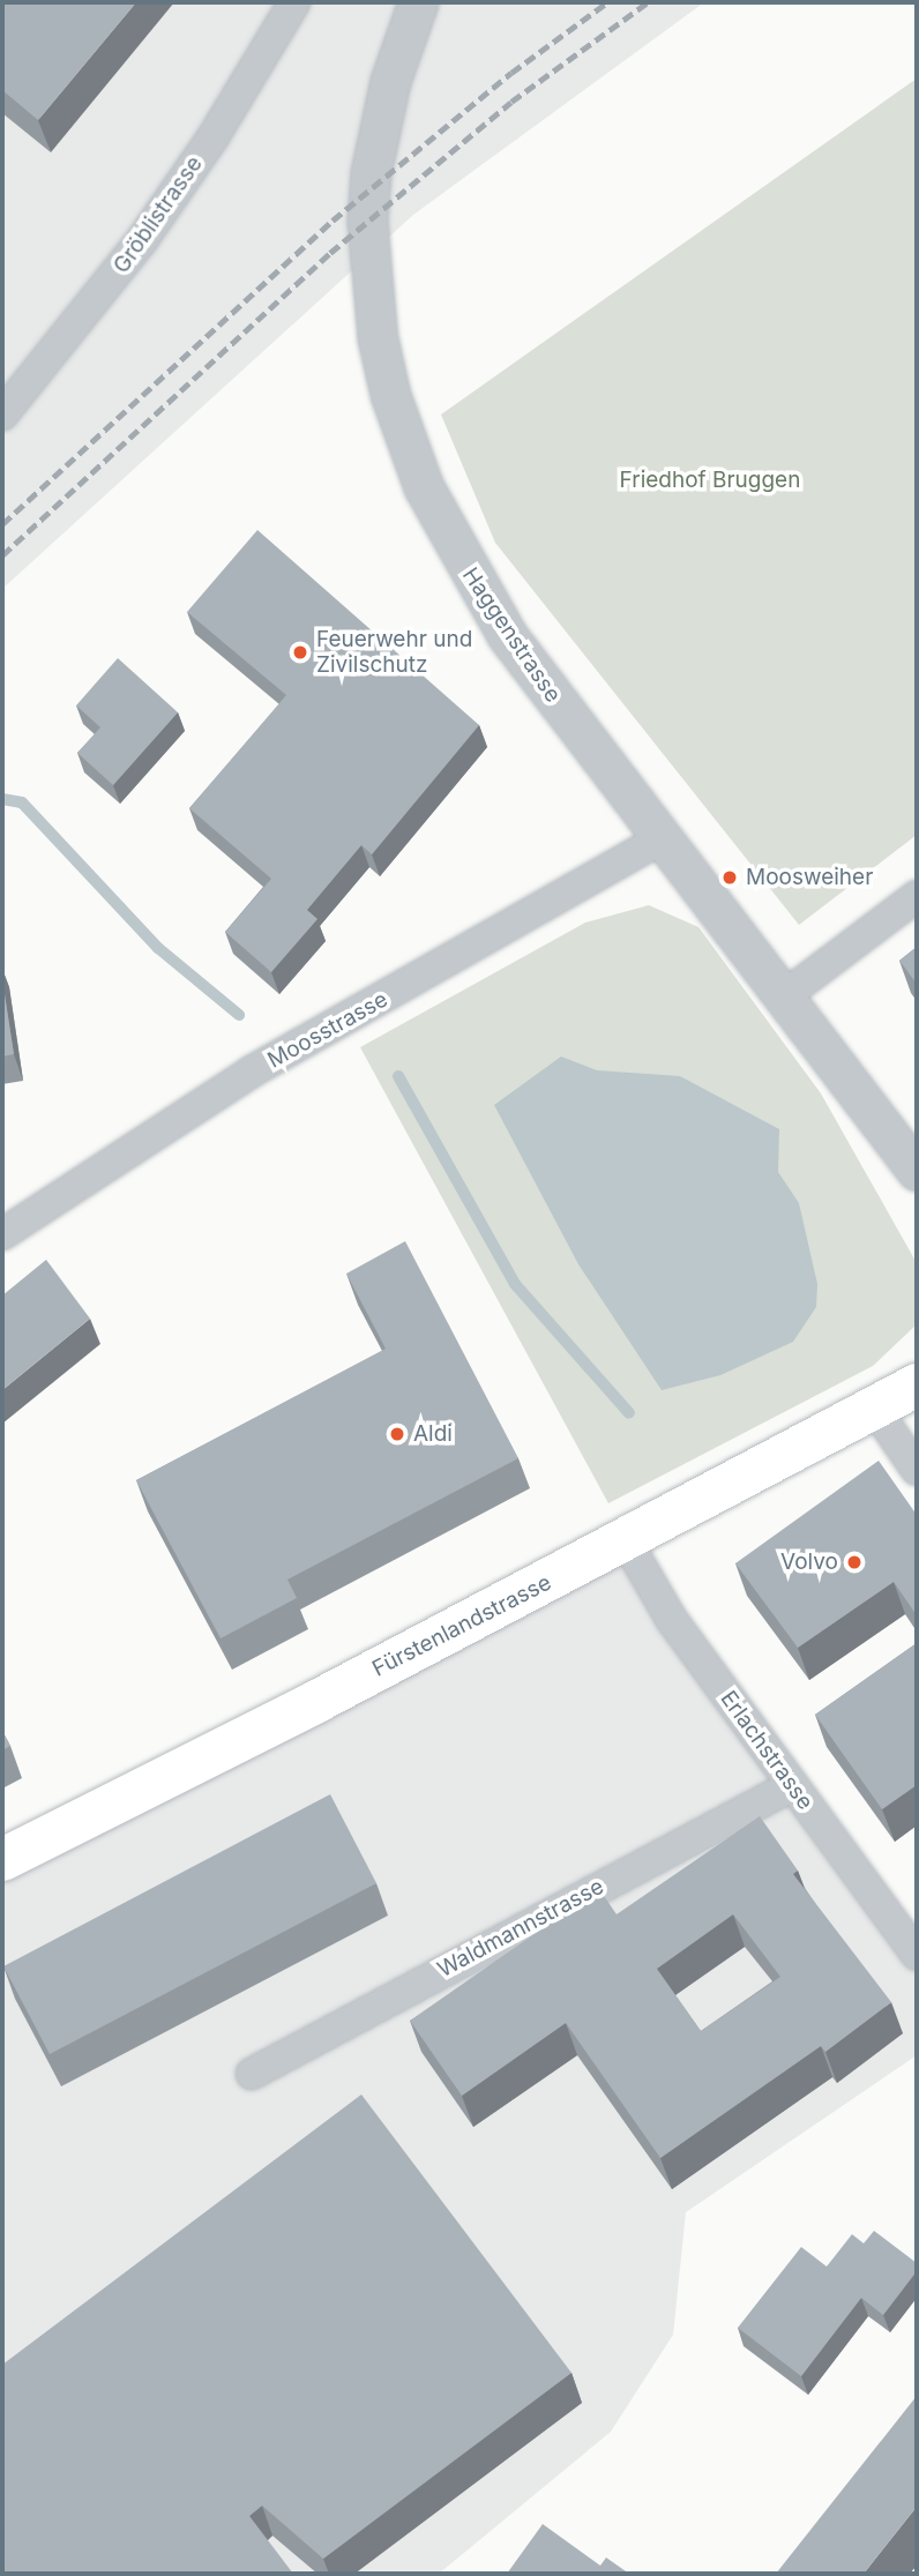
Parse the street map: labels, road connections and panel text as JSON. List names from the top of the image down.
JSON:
{
  "streets": {
    "main road": ["Fürstenlandstrasse"],
    "street": [
      "Gröblistrasse",
      "Haggenstrasse",
      "Moosstrasse",
      "Erlachstrasse",
      "Waldmannstrasse"
    ]
  },
  "crossings": [
    ["Haggenstrasse", "Moosstrasse"],
    ["Fürstenlandstrasse", "Erlachstrasse"],
    ["Erlachstrasse", "Waldmannstrasse"]
  ],
  "parks": ["Friedhof Bruggen"],
  "places": [
    "Feuerwehr und Zivilschutz",
    "Moosweiher",
    "Aldi",
    "Volvo"
  ]
}
